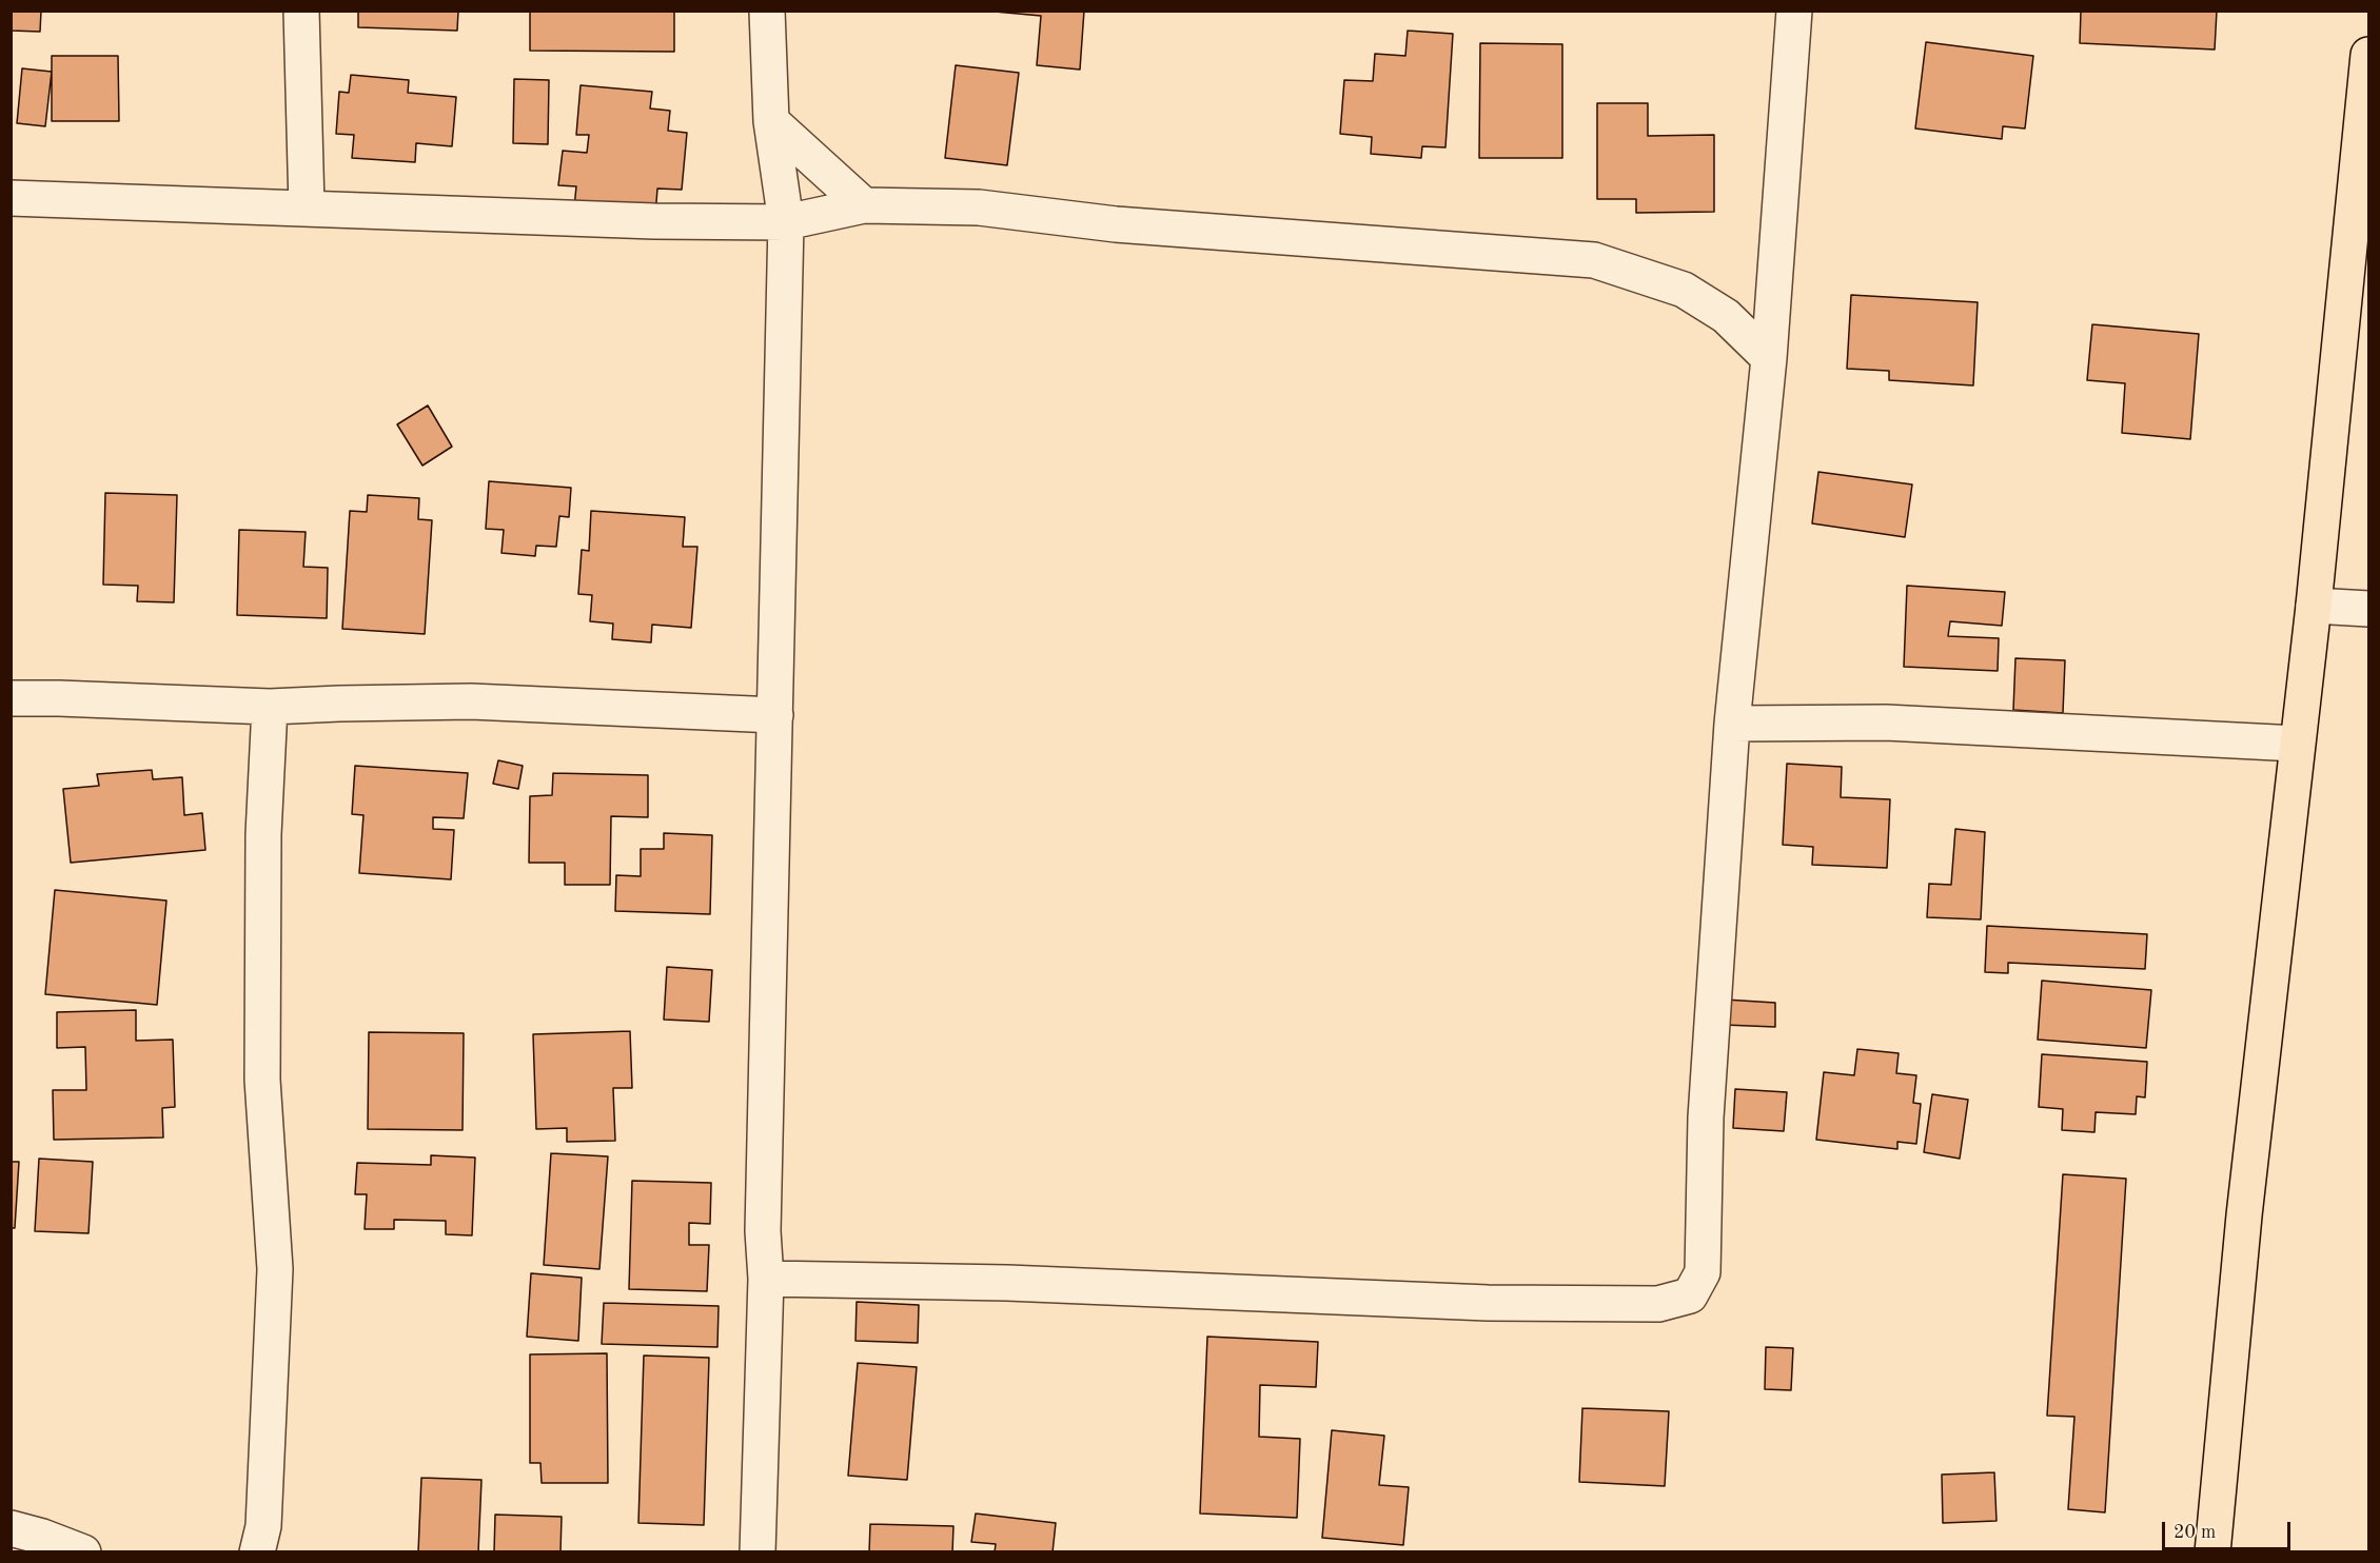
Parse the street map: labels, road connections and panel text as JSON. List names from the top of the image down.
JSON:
{
  "scale_bar": "20 m"
}
